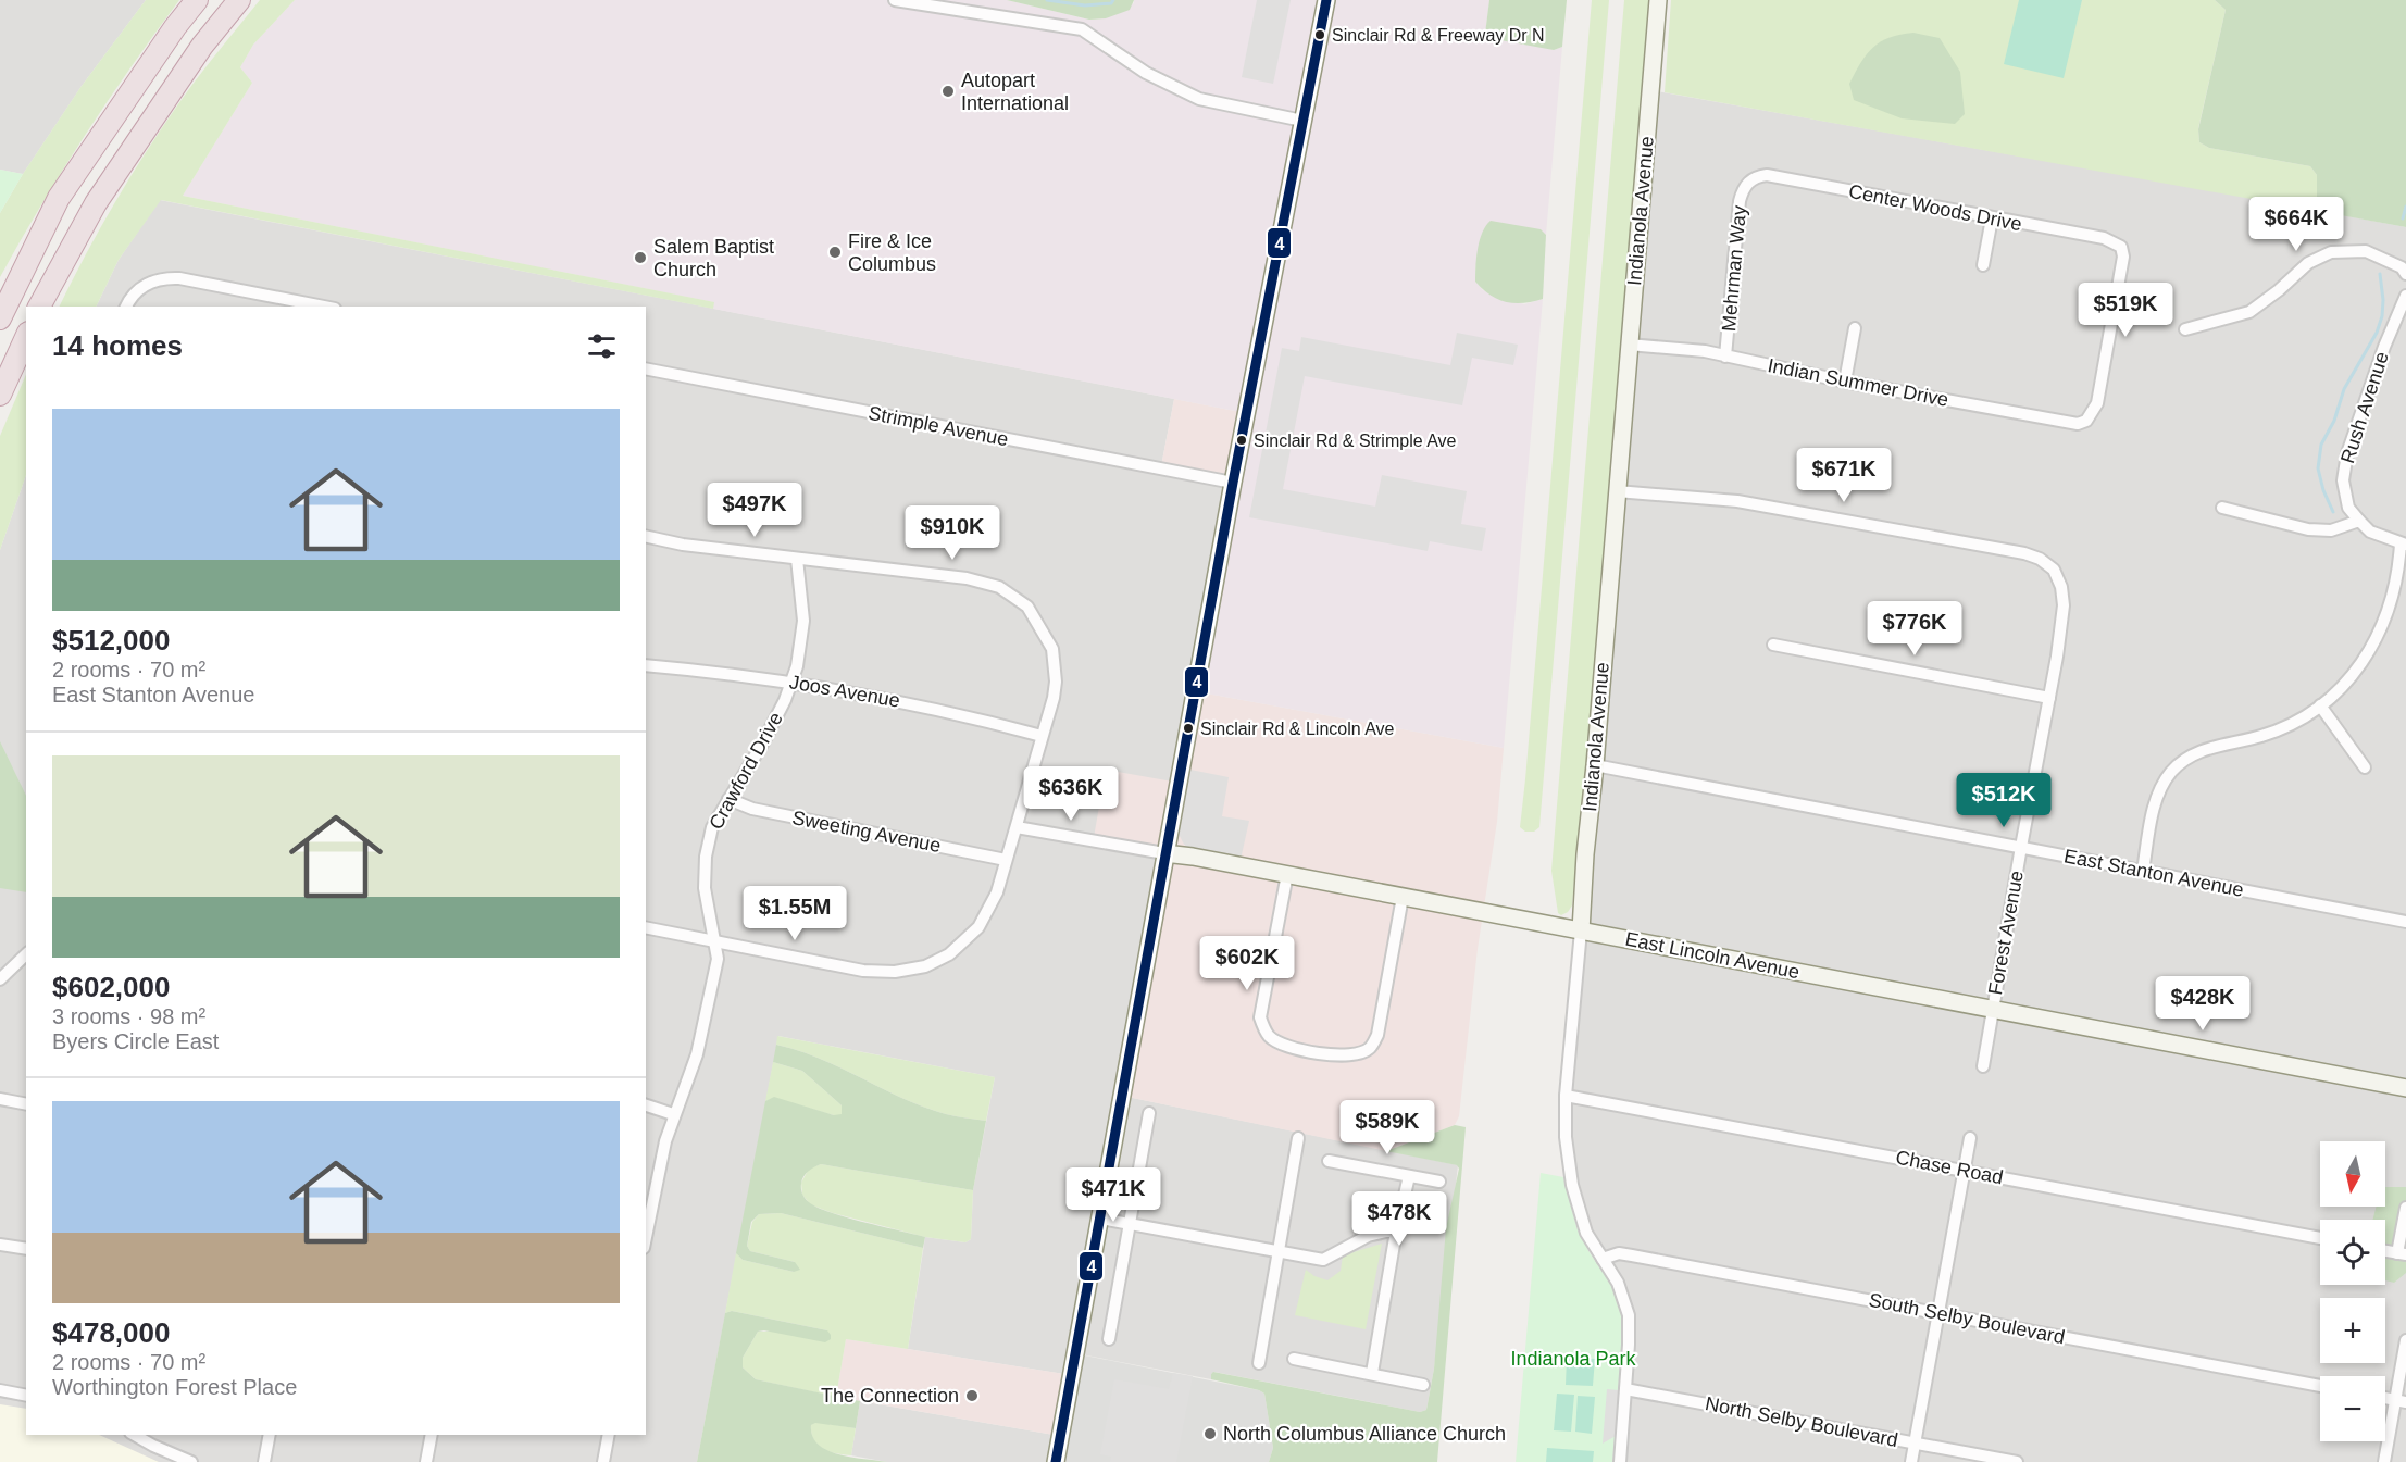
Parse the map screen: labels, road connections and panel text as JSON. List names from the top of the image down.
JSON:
{
  "streets": {
    "main road": ["Indianola Avenue", "East Lincoln Avenue"],
    "street": [
      "Center Woods Drive",
      "Mehrman Way",
      "Indian Summer Drive",
      "Rush Avenue",
      "Strimple Avenue",
      "Joos Avenue",
      "Crawford Drive",
      "Sweeting Avenue",
      "East Stanton Avenue",
      "Forest Avenue",
      "Chase Road",
      "South Selby Boulevard",
      "North Selby Boulevard"
    ]
  },
  "crossings": [
    ["Center Woods Drive", "Mehrman Way"],
    ["Center Woods Drive", "Indian Summer Drive"],
    ["Indianola Avenue", "Indian Summer Drive"],
    ["Indianola Avenue", "East Stanton Avenue"],
    ["Indianola Avenue", "Forest Avenue"],
    ["Indianola Avenue", "East Lincoln Avenue"],
    ["Indianola Avenue", "Chase Road"],
    ["Indianola Avenue", "South Selby Boulevard"],
    ["Indianola Avenue", "North Selby Boulevard"],
    ["Mehrman Way", "Indian Summer Drive"],
    ["Joos Avenue", "Crawford Drive"],
    ["Crawford Drive", "Sweeting Avenue"],
    ["East Stanton Avenue", "Forest Avenue"],
    ["Forest Avenue", "East Lincoln Avenue"]
  ],
  "parks": ["Indianola Park"],
  "places": [
    "Sinclair Rd & Freeway Dr N",
    "Autopart International",
    "Fire & Ice Columbus",
    "Salem Baptist Church",
    "Sinclair Rd & Strimple Ave",
    "Sinclair Rd & Lincoln Ave",
    "The Connection",
    "North Columbus Alliance Church"
  ],
  "lines": ["transit line 4"],
  "north": "bottom",
  "page": {
    "price": [
      "$664K",
      "$519K",
      "$671K",
      "$497K",
      "$910K",
      "$776K",
      "$636K",
      "$512K",
      "$1.55M",
      "$602K",
      "$428K",
      "$589K",
      "$471K",
      "$478K"
    ],
    "heading": "14 homes",
    "list": [
      {
        "name": "$512,000",
        "note": "2 rooms · 70 m² · East Stanton Avenue"
      },
      {
        "name": "$602,000",
        "note": "3 rooms · 98 m² · Byers Circle East"
      },
      {
        "name": "$478,000",
        "note": "2 rooms · 70 m² · Worthington Forest Place"
      }
    ],
    "map_buttons": ["+", "−"]
  }
}
